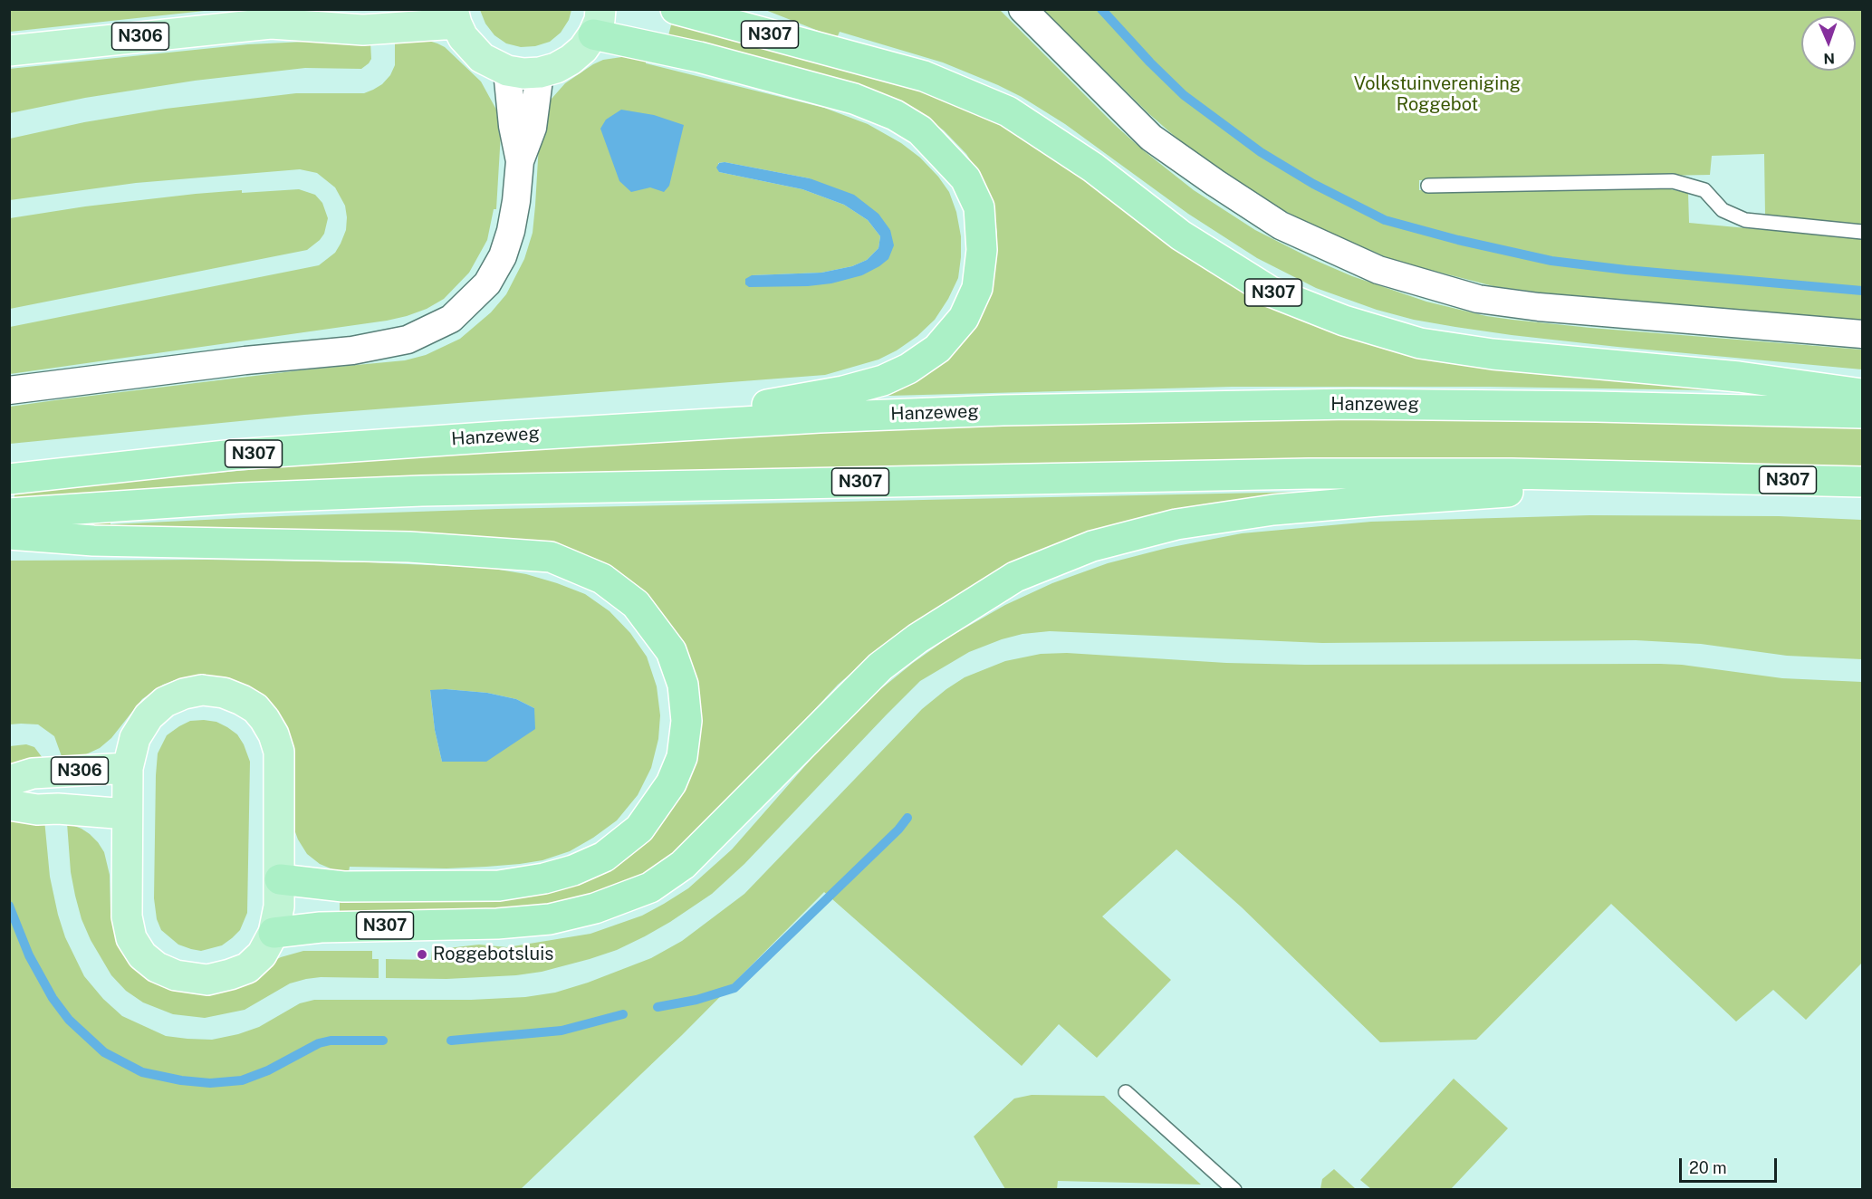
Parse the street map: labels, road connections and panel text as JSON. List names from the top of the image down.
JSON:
{
  "streets": {
    "highway": ["N307", "Hanzeweg"],
    "main road": ["N306"]
  },
  "crossings": [
    ["N307", "Hanzeweg"]
  ],
  "parks": ["Volkstuinvereniging Roggebot"],
  "places": ["Roggebotsluis"],
  "scale_bar": "20 m",
  "north": "bottom"
}
